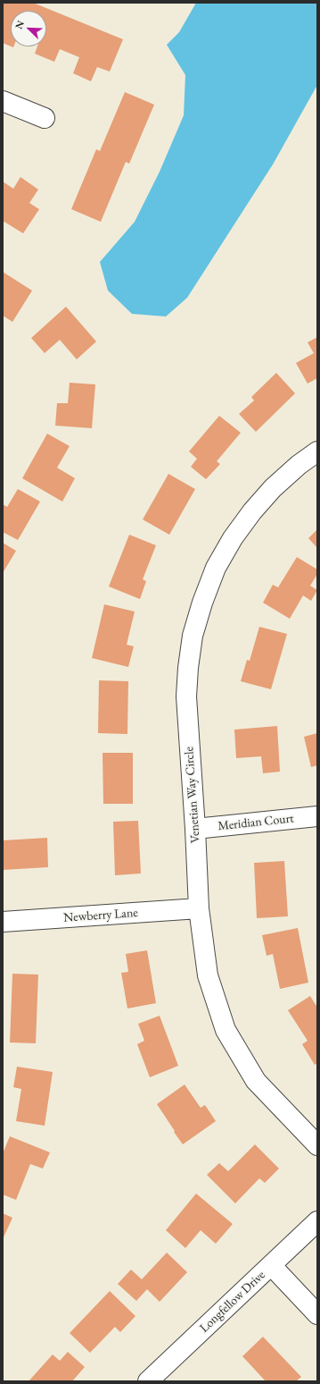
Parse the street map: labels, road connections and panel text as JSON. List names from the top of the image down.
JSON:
{
  "streets": {
    "street": [
      "Venetian Way Circle",
      "Meridian Court",
      "Newberry Lane",
      "Longfellow Drive"
    ]
  },
  "crossings": [
    ["Venetian Way Circle", "Meridian Court"],
    ["Venetian Way Circle", "Newberry Lane"]
  ],
  "north": "top left"
}
